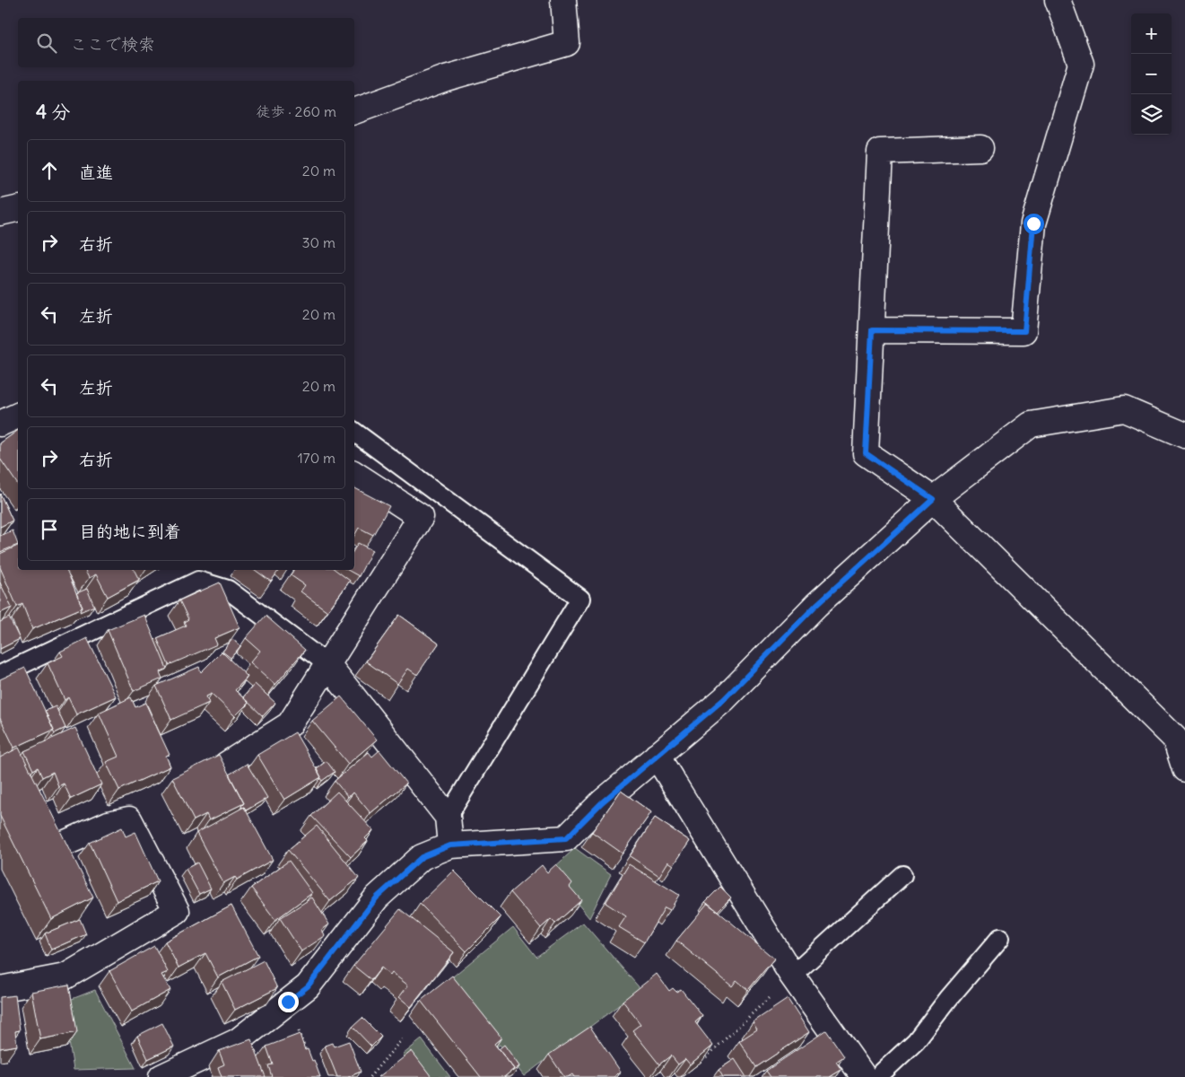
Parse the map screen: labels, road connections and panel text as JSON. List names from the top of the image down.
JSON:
{
  "page": {
    "map_buttons": ["+", "−"],
    "search": "ここで検索",
    "heading": ["4 分", "徒歩 · 260 m"],
    "list": [
      ["直進", "20 m"],
      ["右折", "30 m"],
      ["左折", "20 m"],
      ["左折", "20 m"],
      ["右折", "170 m"],
      "目的地に到着"
    ]
  }
}
